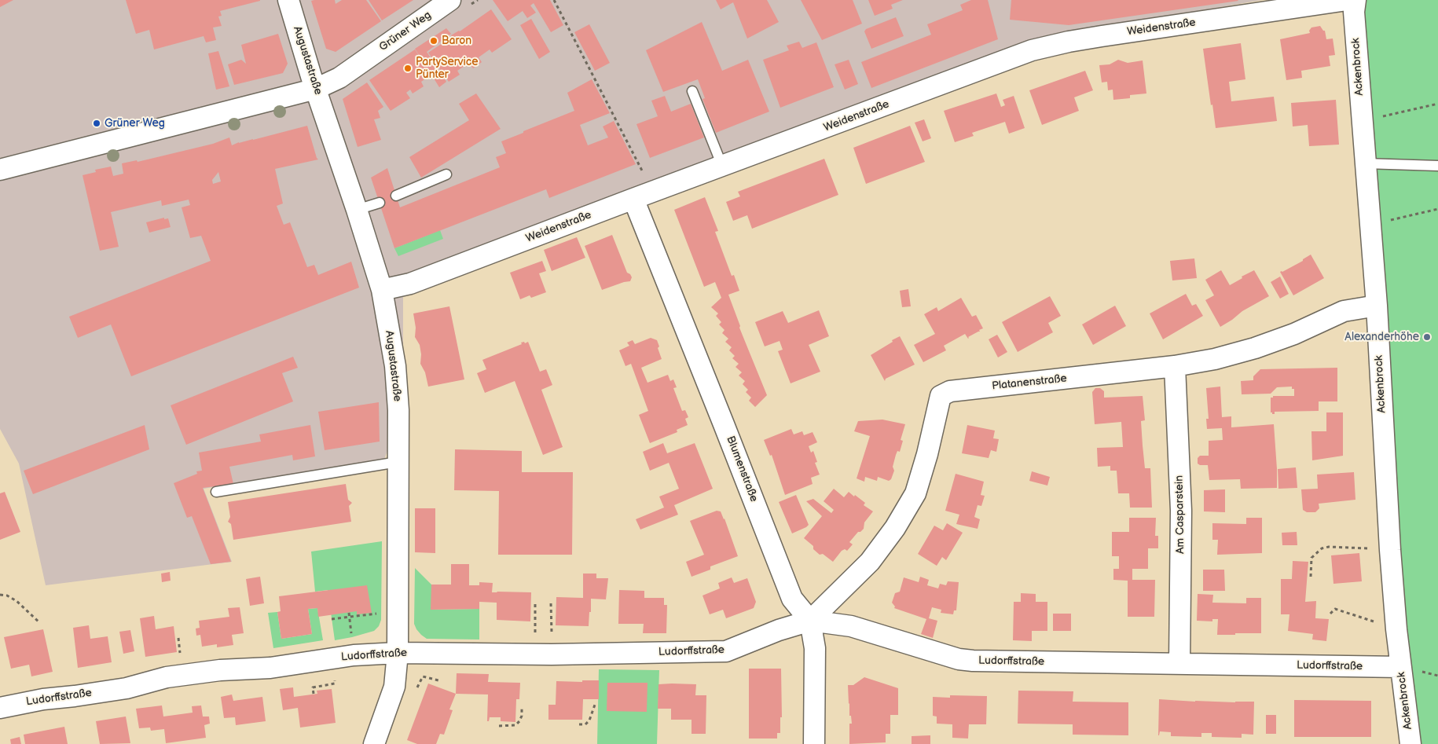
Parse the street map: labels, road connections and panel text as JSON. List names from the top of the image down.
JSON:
{
  "streets": {
    "street": [
      "Weidenstraße",
      "Grüner Weg",
      "Augustastraße",
      "Ackenbrock",
      "Platanenstraße",
      "Blumenstraße",
      "Am Casparstein",
      "Ludorffstraße"
    ]
  },
  "crossings": [
    ["Weidenstraße", "Augustastraße"],
    ["Weidenstraße", "Blumenstraße"],
    ["Grüner Weg", "Augustastraße"],
    ["Augustastraße", "Ludorffstraße"],
    ["Ackenbrock", "Platanenstraße"],
    ["Ackenbrock", "Ludorffstraße"],
    ["Platanenstraße", "Blumenstraße"],
    ["Platanenstraße", "Am Casparstein"],
    ["Platanenstraße", "Ludorffstraße"],
    ["Blumenstraße", "Ludorffstraße"],
    ["Am Casparstein", "Ludorffstraße"]
  ],
  "places": [
    "Baron",
    "PartyService Pünter",
    "Grüner Weg",
    "Alexanderhöhe"
  ]
}
